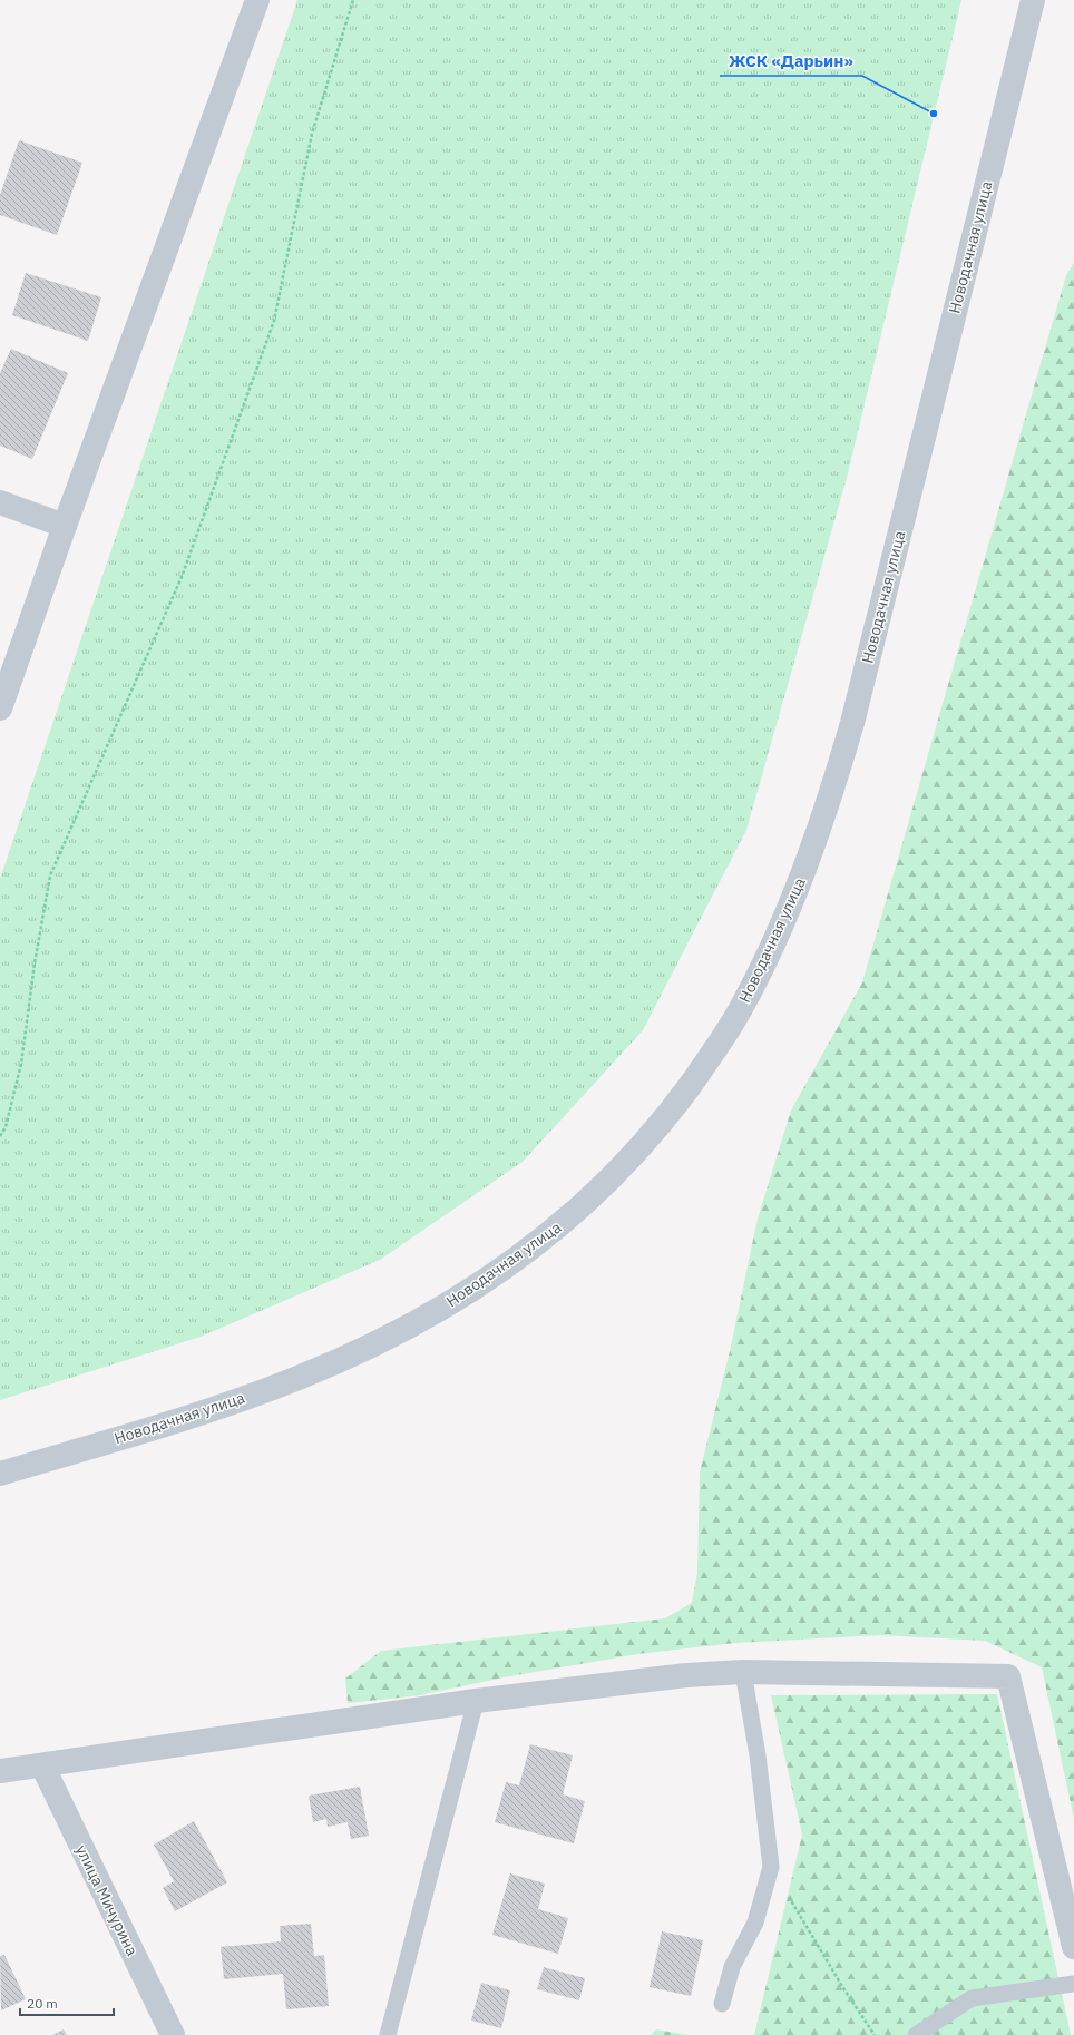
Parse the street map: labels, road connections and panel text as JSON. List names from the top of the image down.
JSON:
{
  "streets": {
    "street": ["Новодачная улица", "улица Мичурина"]
  },
  "places": ["ЖСК «Дарьин»"],
  "scale_bar": "20 m"
}
